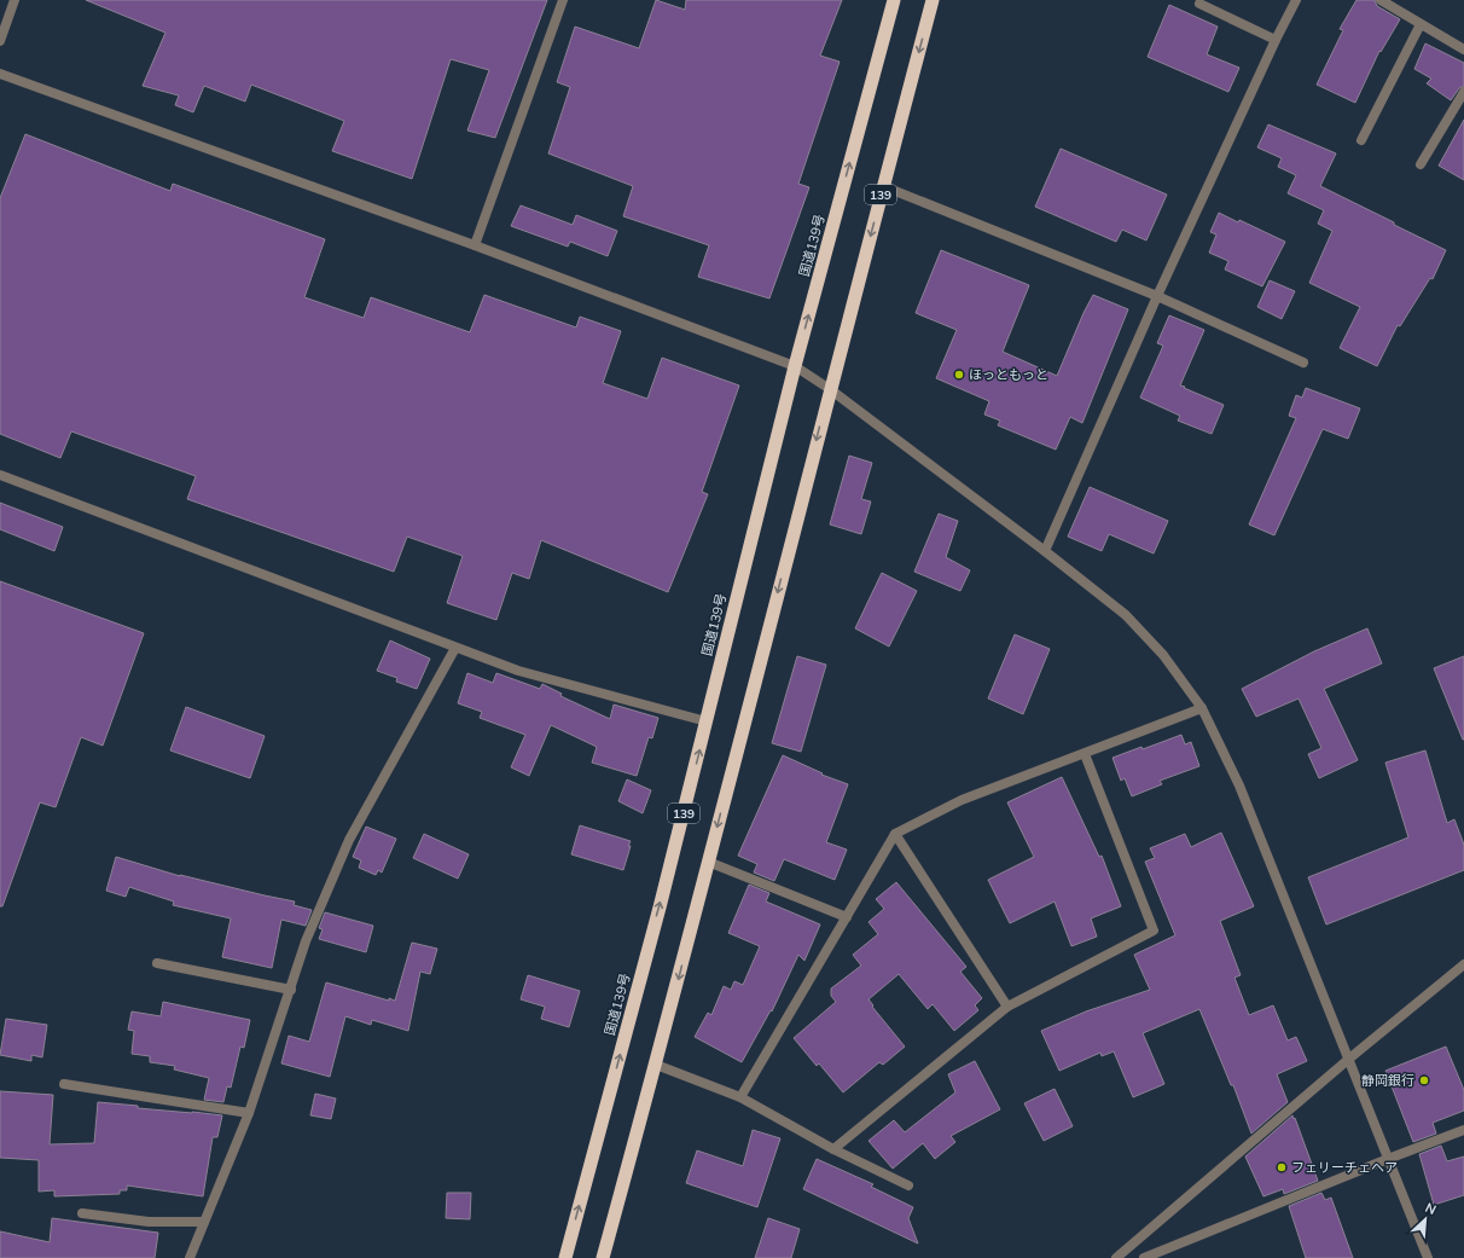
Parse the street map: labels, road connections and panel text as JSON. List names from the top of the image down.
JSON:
{
  "streets": {
    "highway": ["139", "国道139号"]
  },
  "places": ["ほっともっと", "静岡銀行", "フェリーチェヘア"],
  "north": "top right"
}
